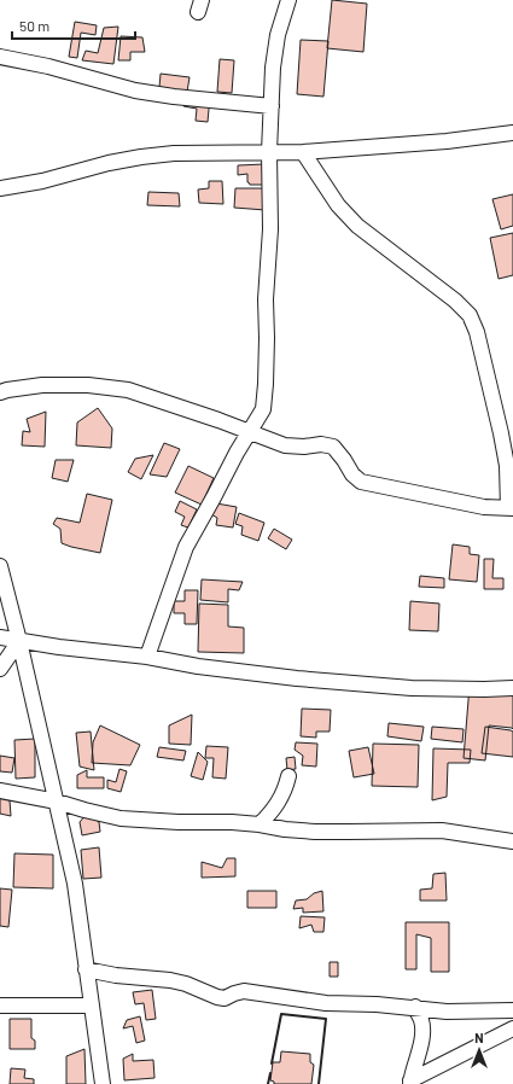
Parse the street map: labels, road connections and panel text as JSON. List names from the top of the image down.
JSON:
{
  "scale_bar": "50 m",
  "north": "top"
}
